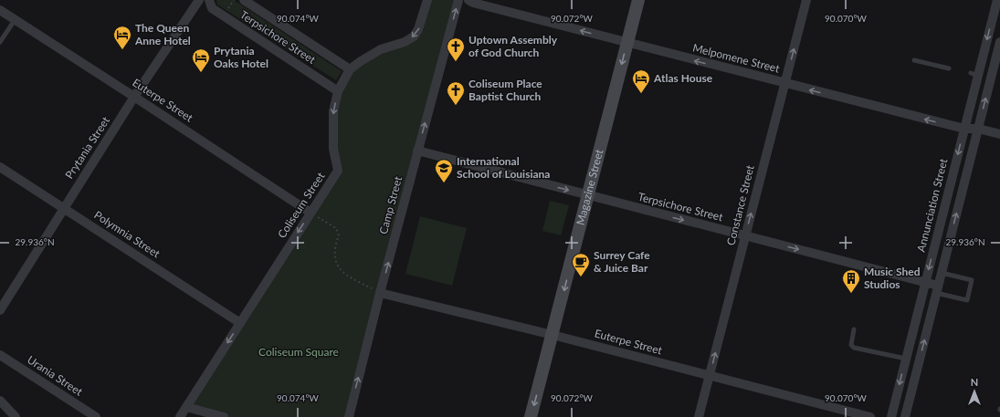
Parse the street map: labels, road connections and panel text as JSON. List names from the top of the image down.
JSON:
{
  "streets": {
    "street": [
      "Terpsichore Street",
      "Melpomene Street",
      "Euterpe Street",
      "Prytania Street",
      "Magazine Street",
      "Coliseum Street",
      "Camp Street",
      "Constance Street",
      "Annunciation Street",
      "Polymnia Street",
      "Urania Street"
    ]
  },
  "crossings": [
    ["Terpsichore Street", "Magazine Street"],
    ["Terpsichore Street", "Coliseum Street"],
    ["Terpsichore Street", "Camp Street"],
    ["Terpsichore Street", "Constance Street"],
    ["Terpsichore Street", "Annunciation Street"],
    ["Melpomene Street", "Magazine Street"],
    ["Melpomene Street", "Constance Street"],
    ["Melpomene Street", "Annunciation Street"],
    ["Euterpe Street", "Prytania Street"],
    ["Euterpe Street", "Magazine Street"],
    ["Euterpe Street", "Coliseum Street"],
    ["Euterpe Street", "Camp Street"],
    ["Euterpe Street", "Constance Street"],
    ["Prytania Street", "Polymnia Street"],
    ["Coliseum Street", "Polymnia Street"]
  ],
  "one_way": [
    "Terpsichore Street",
    "Melpomene Street",
    "Magazine Street",
    "Coliseum Street",
    "Camp Street",
    "Constance Street"
  ],
  "parks": ["Coliseum Square"],
  "places": {
    "hotel": ["The Queen Anne Hotel", "Prytania Oaks Hotel", "Atlas House"],
    "church": ["Uptown Assembly of God Church", "Coliseum Place Baptist Church"],
    "school or university": ["International School of Louisiana"],
    "cafe": ["Surrey Cafe & Juice Bar"],
    "building": ["Music Shed Studios"]
  },
  "north": "top",
  "coordinates": [
    "90.074°W",
    "90.072°W",
    "90.070°W",
    "29.936°N"
  ]
}
